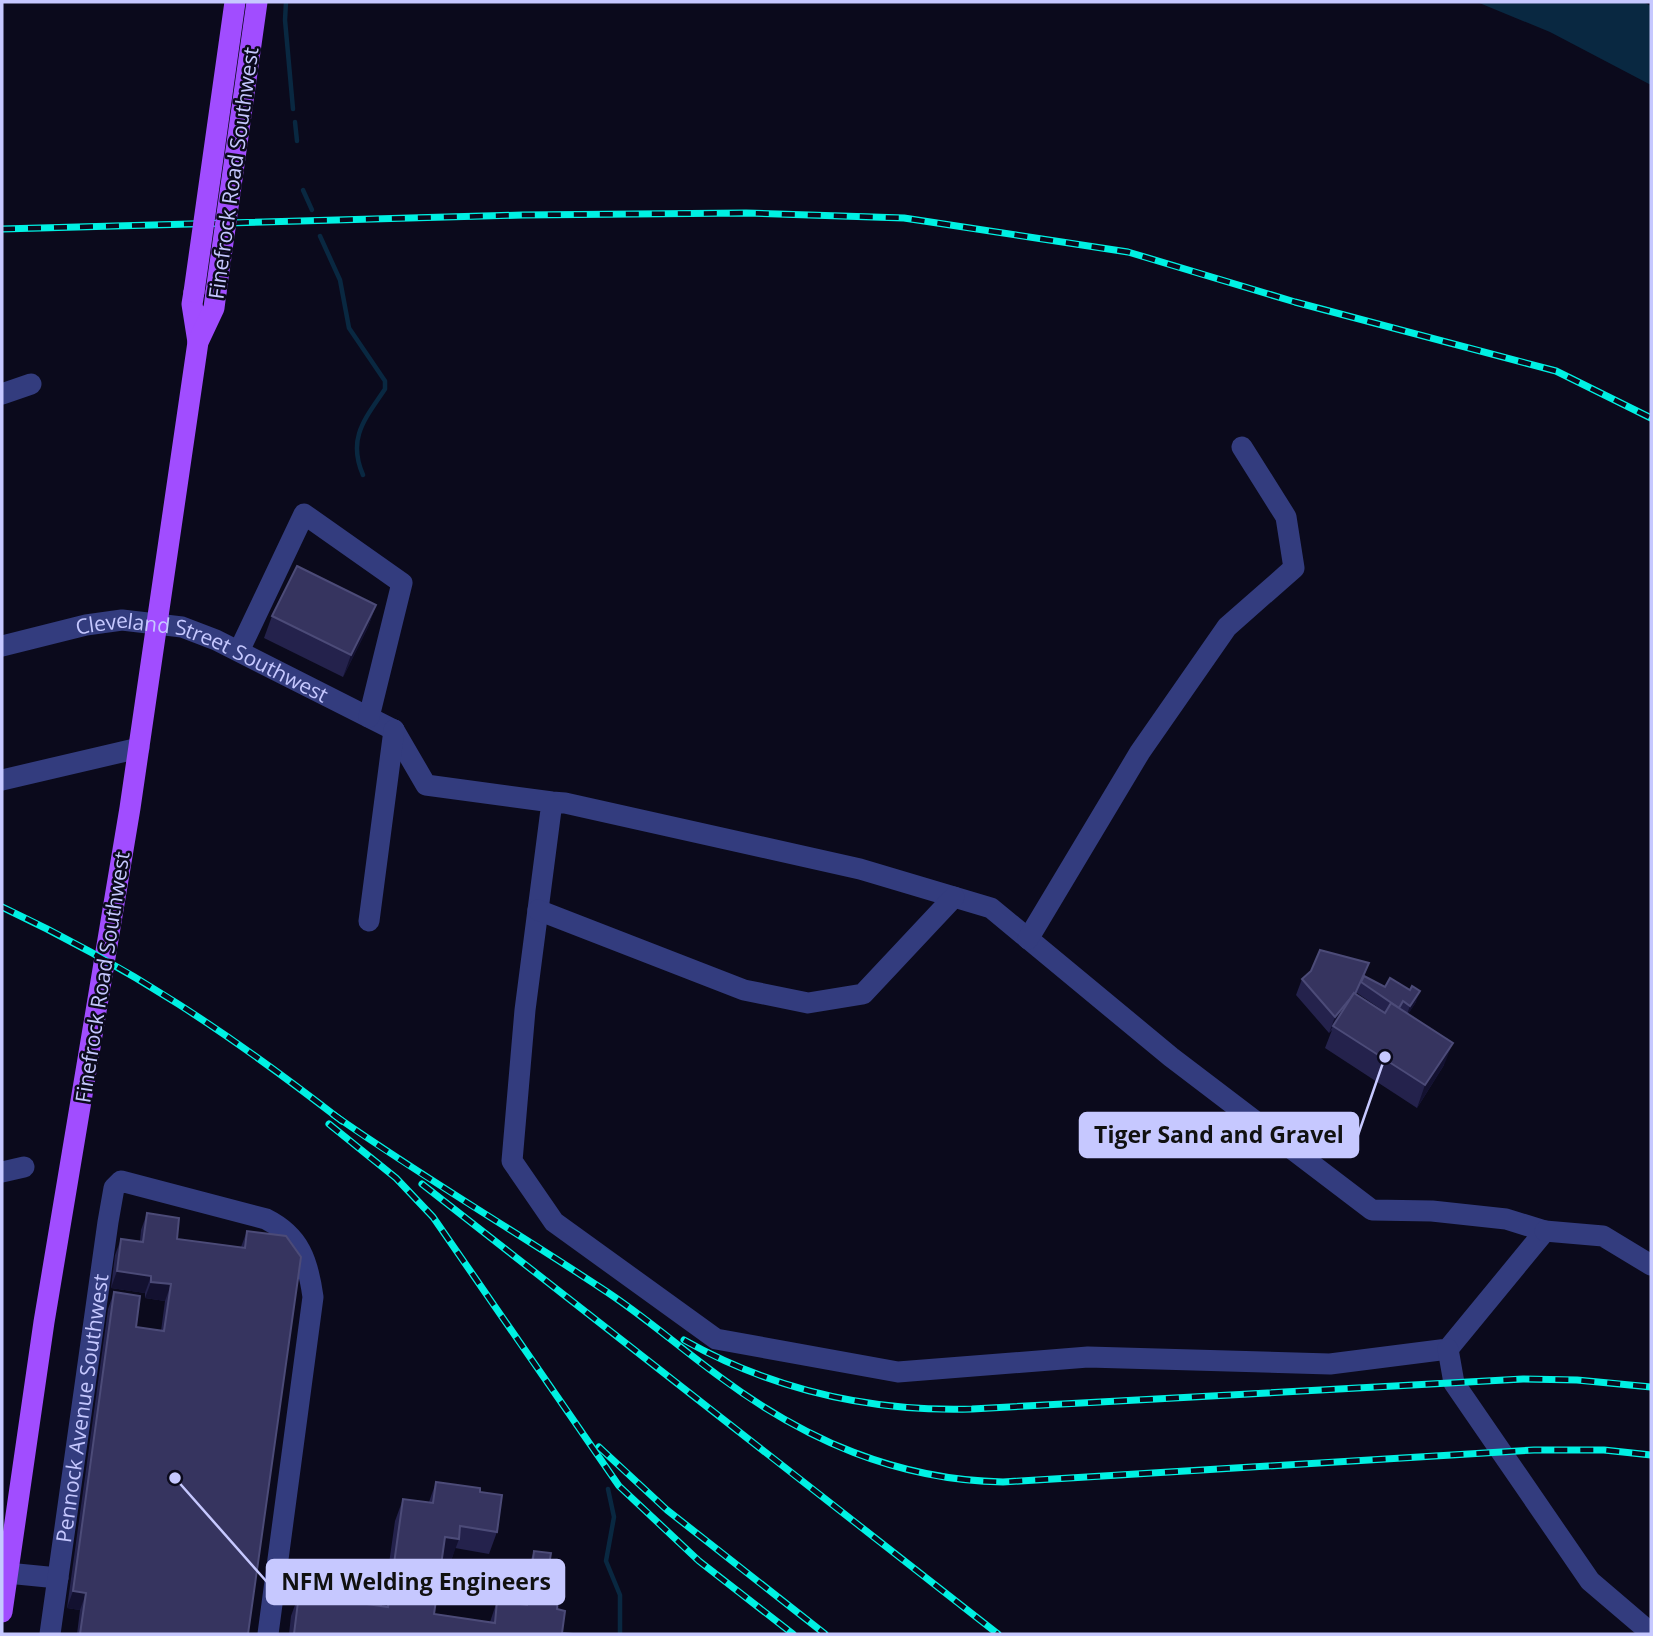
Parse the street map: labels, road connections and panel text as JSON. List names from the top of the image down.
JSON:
{
  "streets": {
    "main road": ["Finefrock Road Southwest"],
    "street": ["Cleveland Street Southwest", "Pennock Avenue Southwest"]
  },
  "crossings": [
    ["Finefrock Road Southwest", "Cleveland Street Southwest"]
  ],
  "places": ["Tiger Sand and Gravel", "NFM Welding Engineers"]
}
